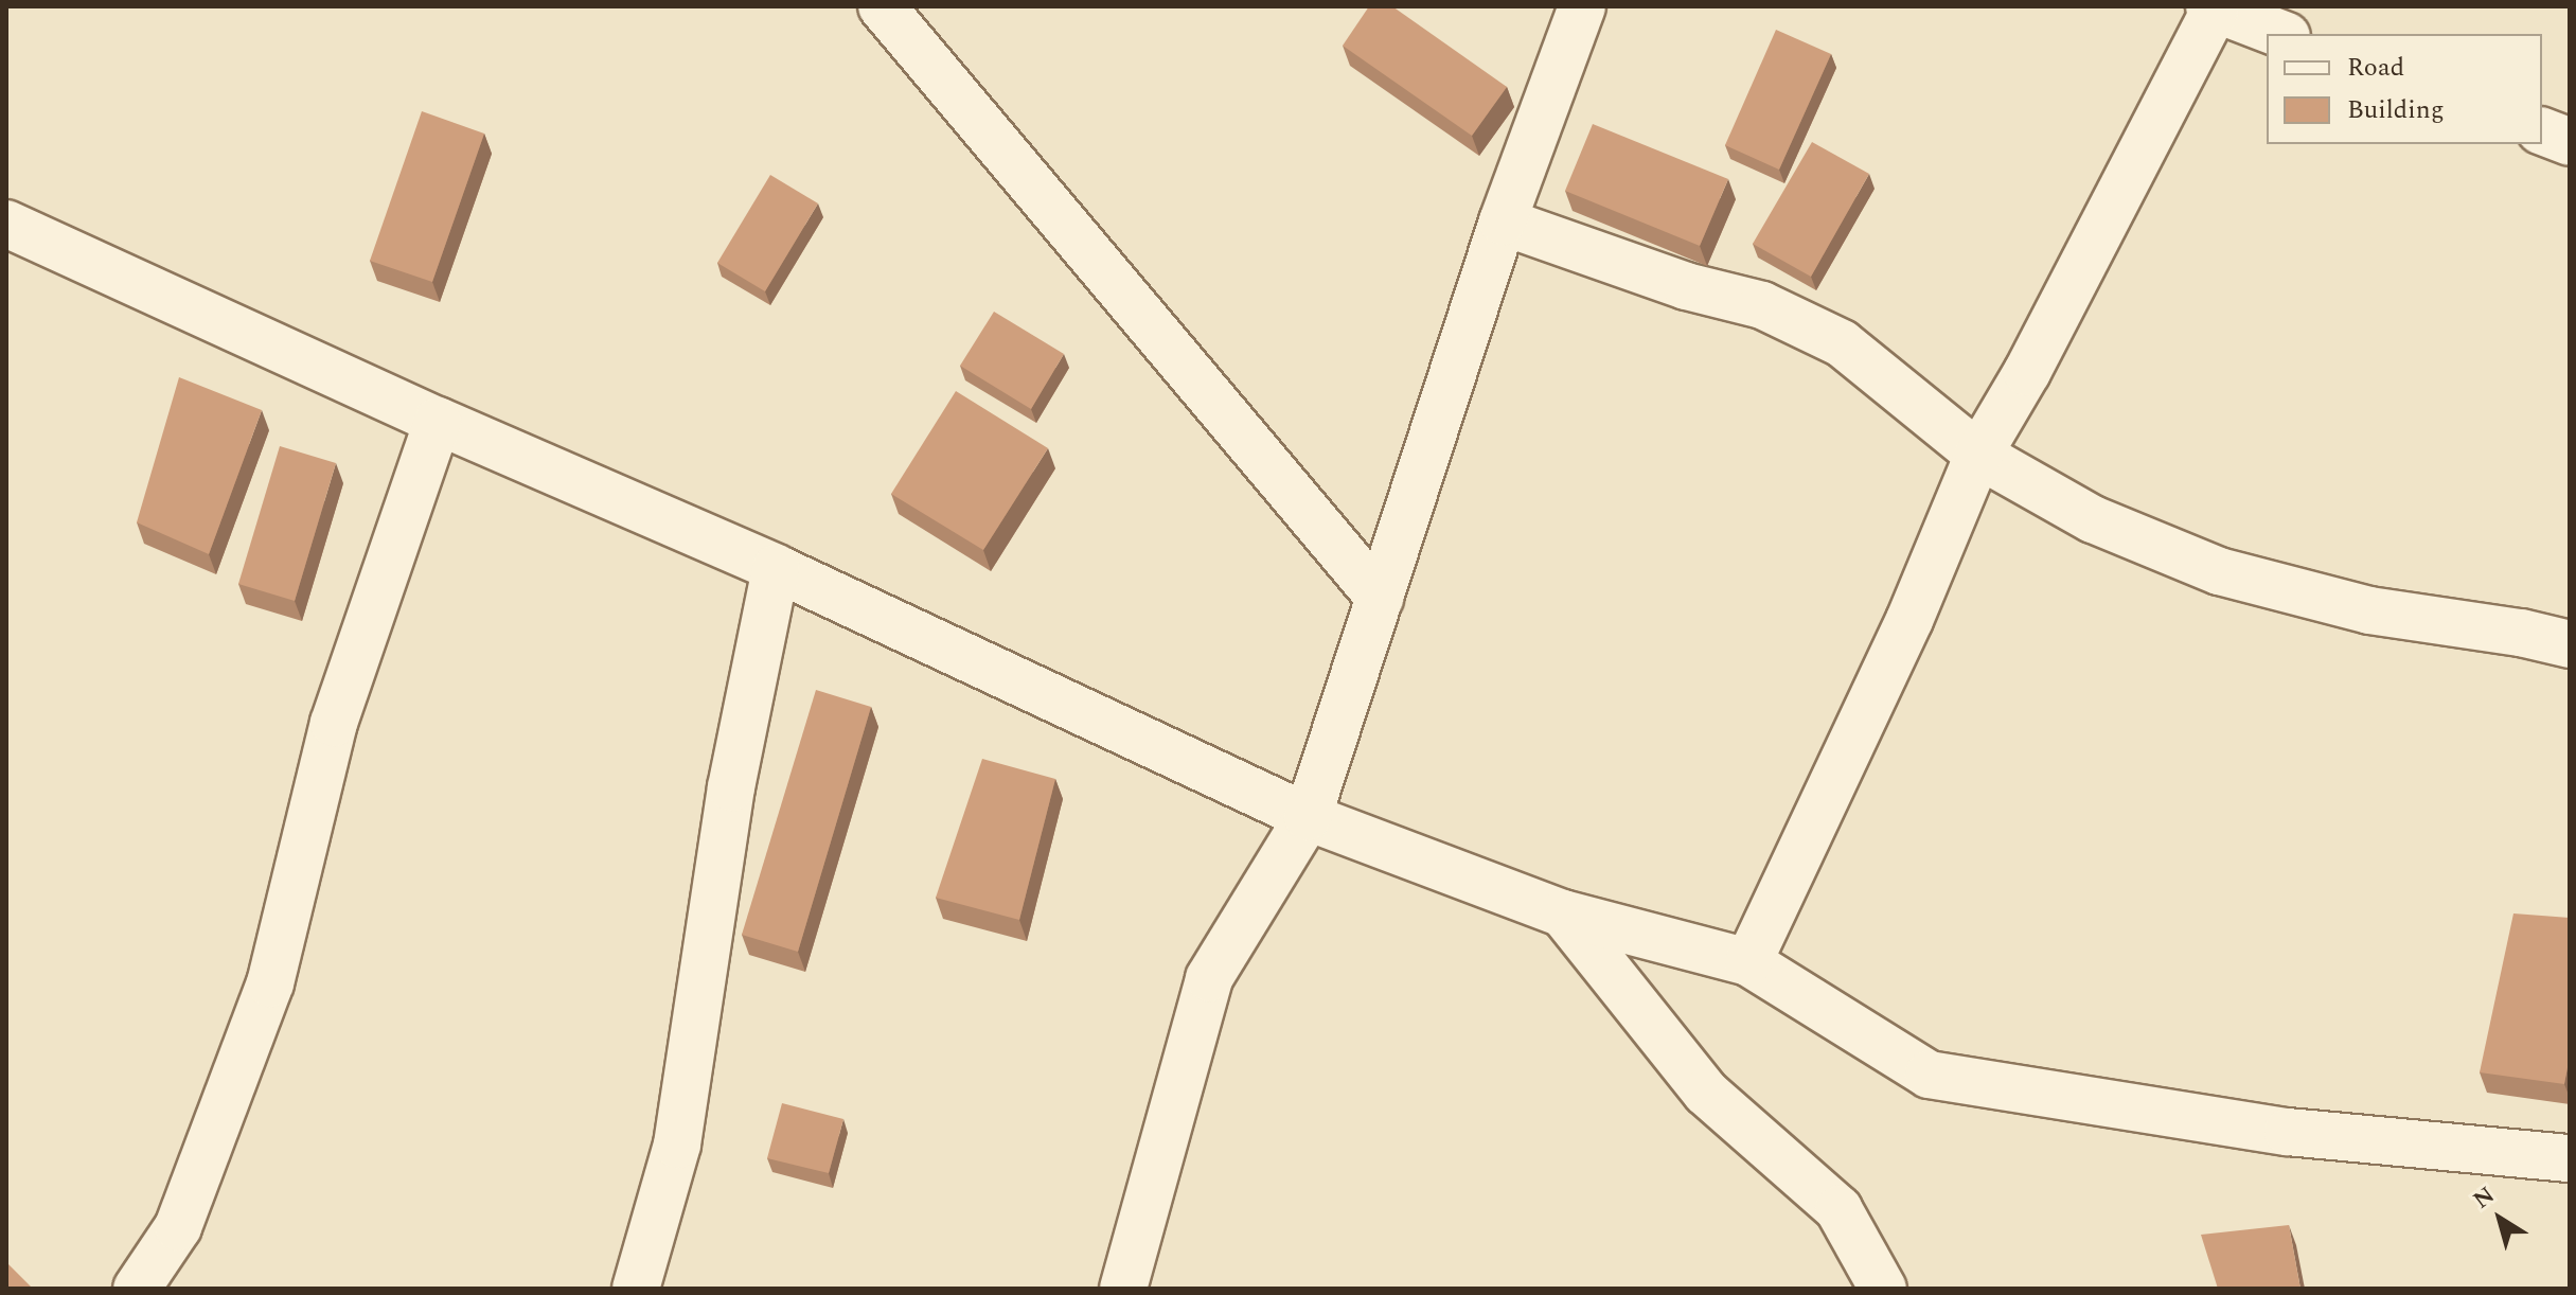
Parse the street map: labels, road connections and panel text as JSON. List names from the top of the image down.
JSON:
{
  "legend": ["Road", "Building"],
  "north": "top left"
}
